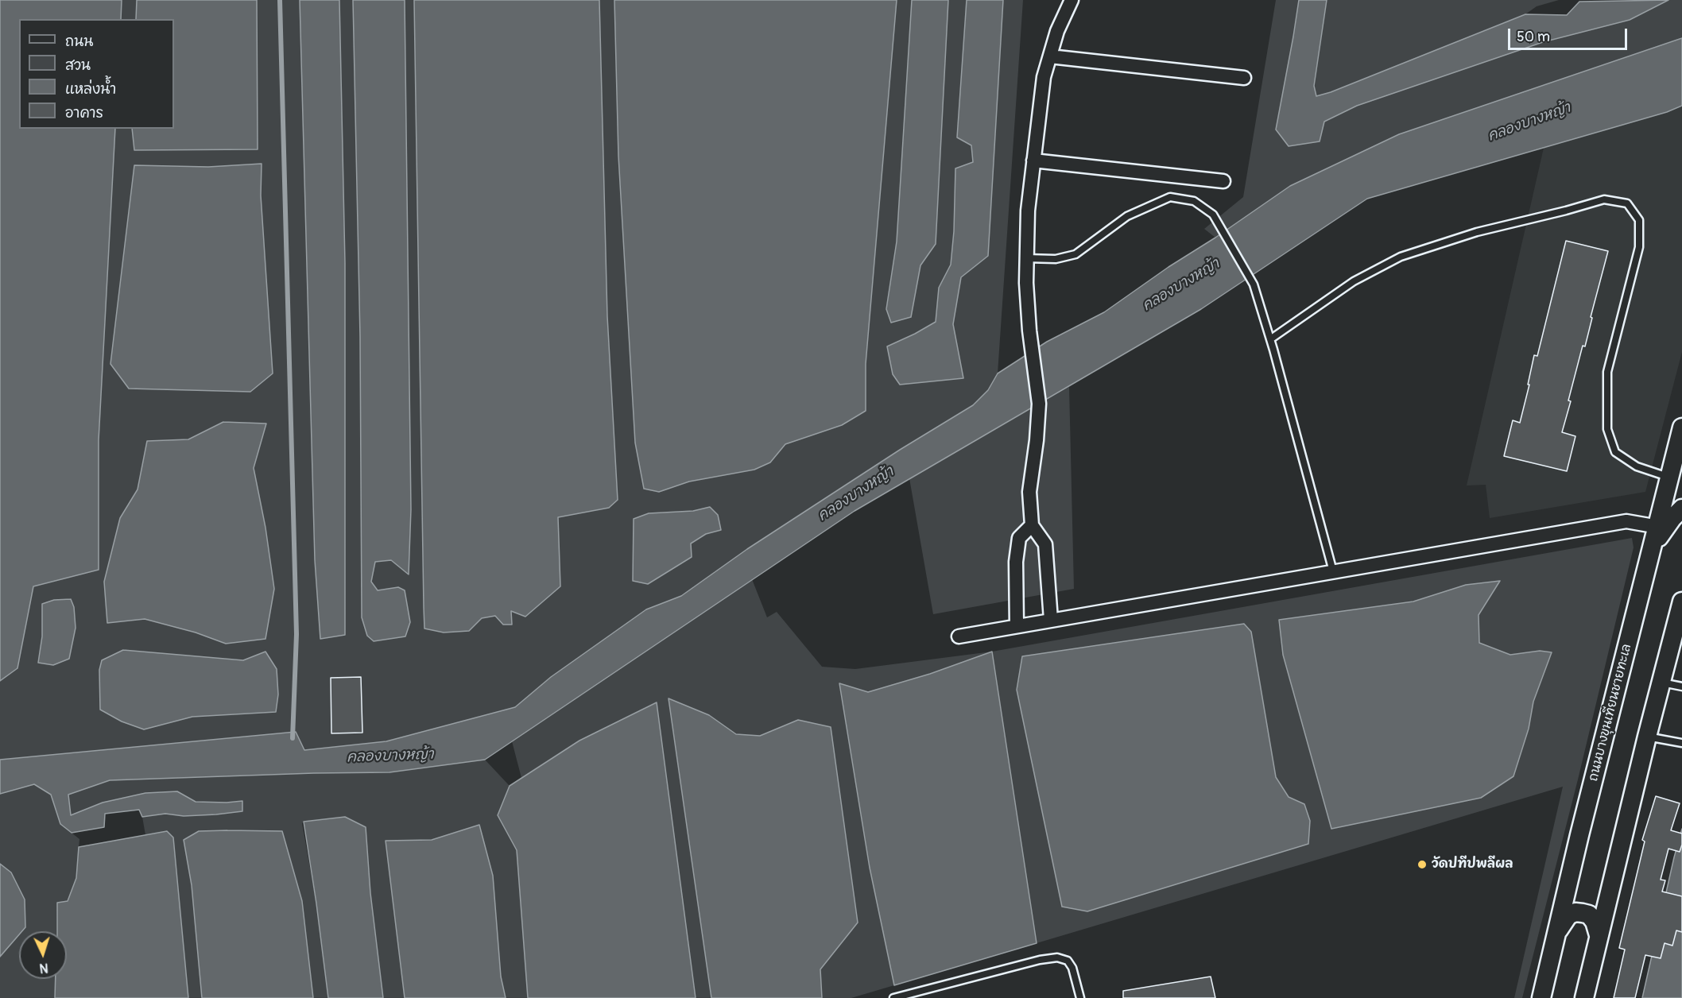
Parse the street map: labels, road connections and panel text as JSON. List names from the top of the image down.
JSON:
{
  "streets": {
    "main road": ["ถนนบางขุนเทียนชายทะเล"]
  },
  "water": ["คลองบางหญ้า"],
  "places": ["วัดปทีปพลีผล"],
  "legend": [
    "ถนน",
    "สวน",
    "แหล่งน้ำ",
    "อาคาร"
  ],
  "scale_bar": "50 m",
  "north": "bottom"
}
